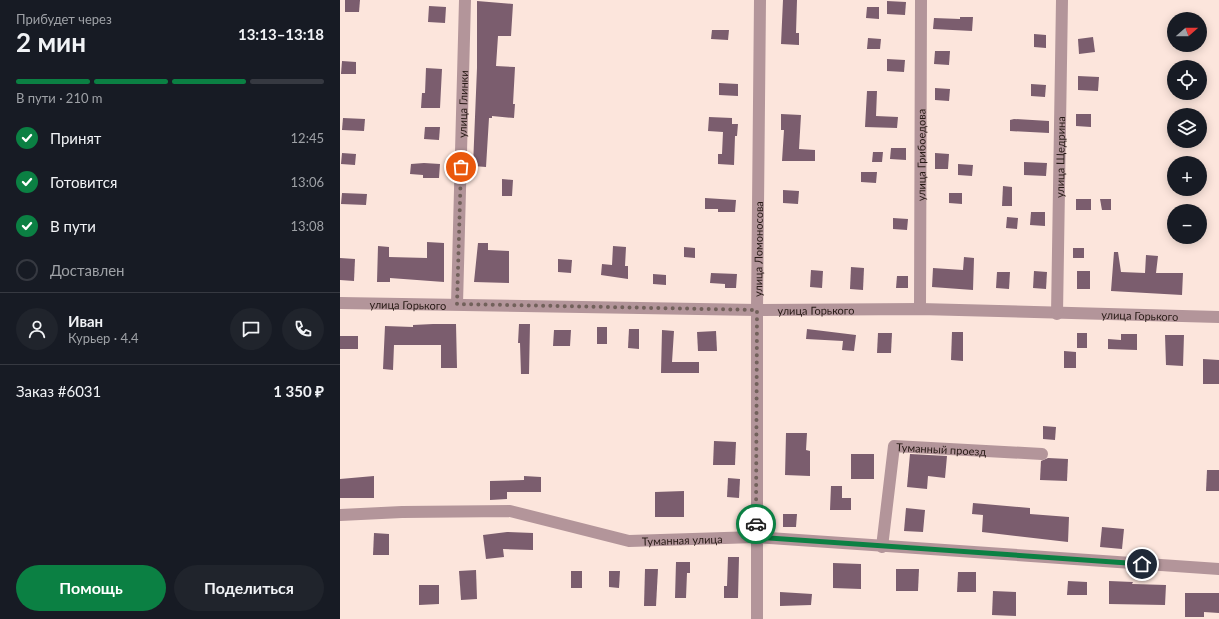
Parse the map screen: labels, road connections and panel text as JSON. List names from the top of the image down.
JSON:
{
  "streets": {
    "street": [
      "улица Глинки",
      "улица Грибоедова",
      "улица Щедрина",
      "улица Ломоносова",
      "улица Горького",
      "Туманный проезд",
      "Туманная улица"
    ]
  },
  "crossings": [
    ["улица Глинки", "улица Горького"],
    ["улица Грибоедова", "улица Горького"],
    ["улица Щедрина", "улица Горького"],
    ["улица Ломоносова", "улица Горького"],
    ["улица Ломоносова", "Туманная улица"],
    ["Туманный проезд", "Туманная улица"]
  ],
  "north": "right",
  "page": {
    "heading": ["2 мин", "Прибудет через", "13:13–13:18"],
    "panel": [
      "Иван",
      "Курьер · 4.4",
      "Заказ #6031",
      "1 350 ₽"
    ],
    "map_buttons": ["+", "−"],
    "bar": "В пути · 210 m",
    "list": [
      ["Принят", "12:45"],
      ["Готовится", "13:06"],
      ["В пути", "13:08"],
      "Доставлен"
    ],
    "buttons": ["Помощь", "Поделиться"]
  }
}
